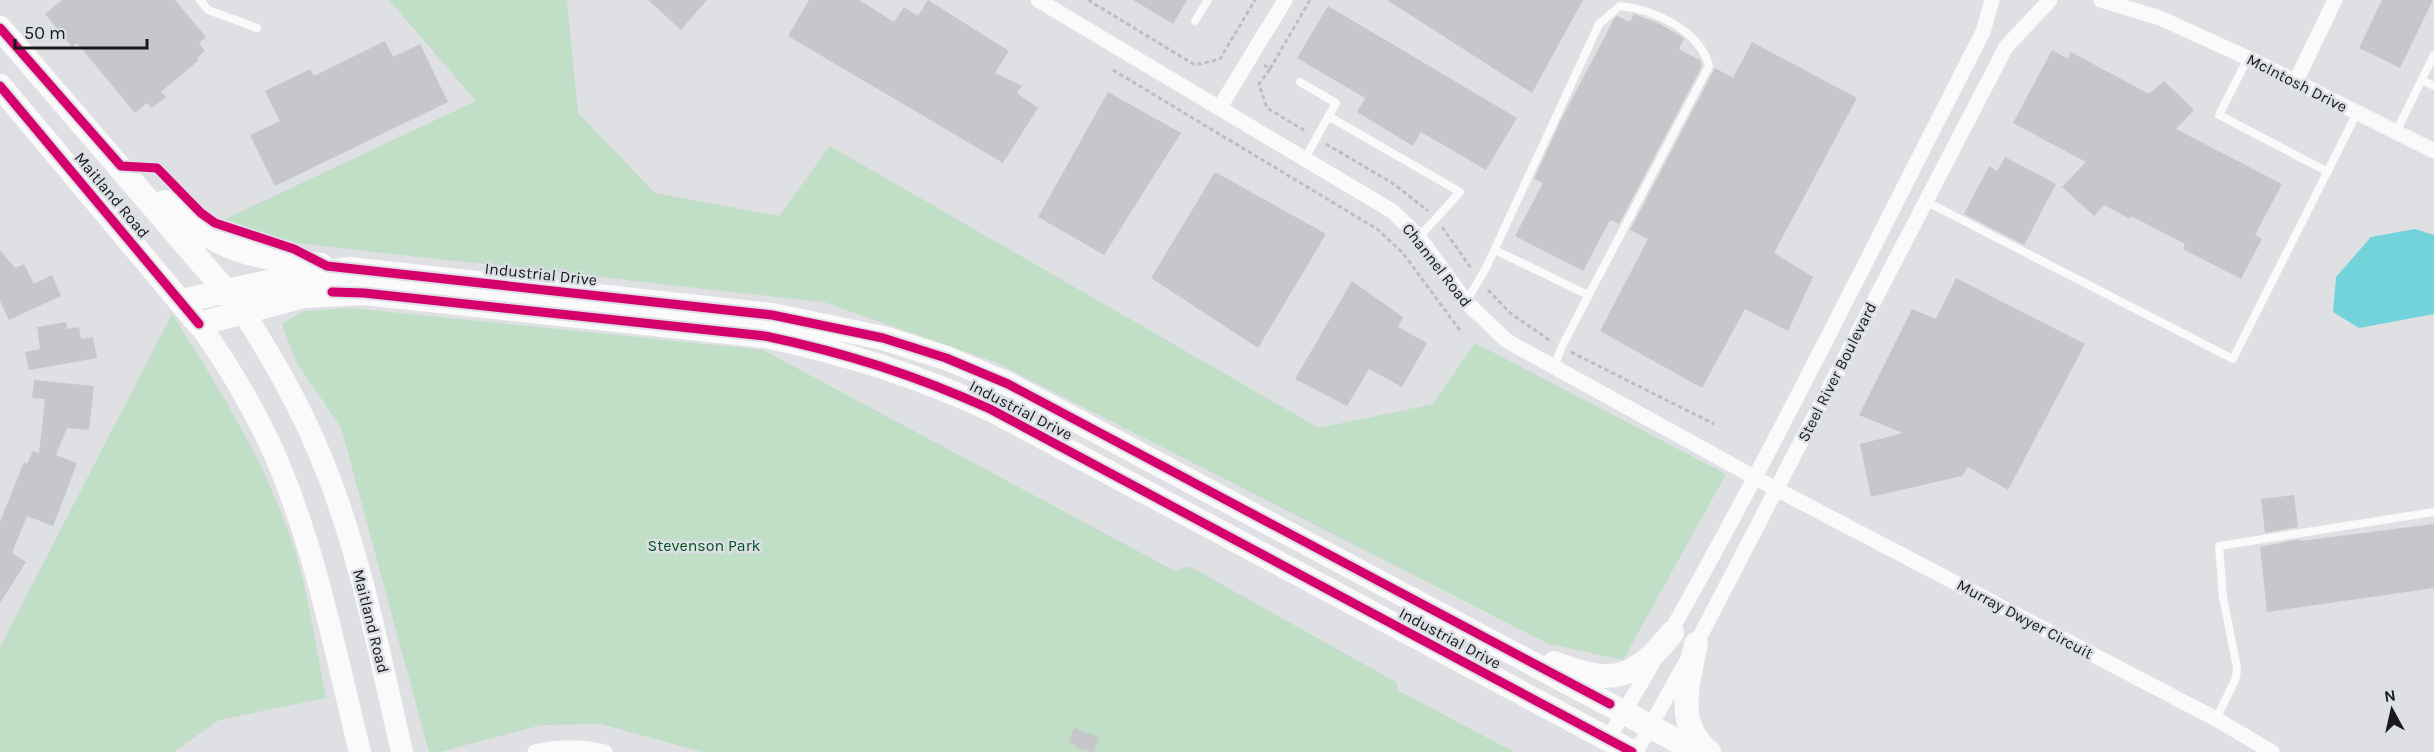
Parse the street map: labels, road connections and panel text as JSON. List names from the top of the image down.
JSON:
{
  "streets": {
    "highway": ["Maitland Road", "Industrial Drive"],
    "street": [
      "McIntosh Drive",
      "Channel Road",
      "Steel River Boulevard",
      "Murray Dwyer Circuit"
    ]
  },
  "crossings": [
    ["Maitland Road", "Industrial Drive"],
    ["Channel Road", "Steel River Boulevard"],
    ["Channel Road", "Murray Dwyer Circuit"],
    ["Industrial Drive", "Steel River Boulevard"],
    ["Steel River Boulevard", "Murray Dwyer Circuit"]
  ],
  "parks": ["Stevenson Park"],
  "scale_bar": "50 m",
  "north": "top"
}
